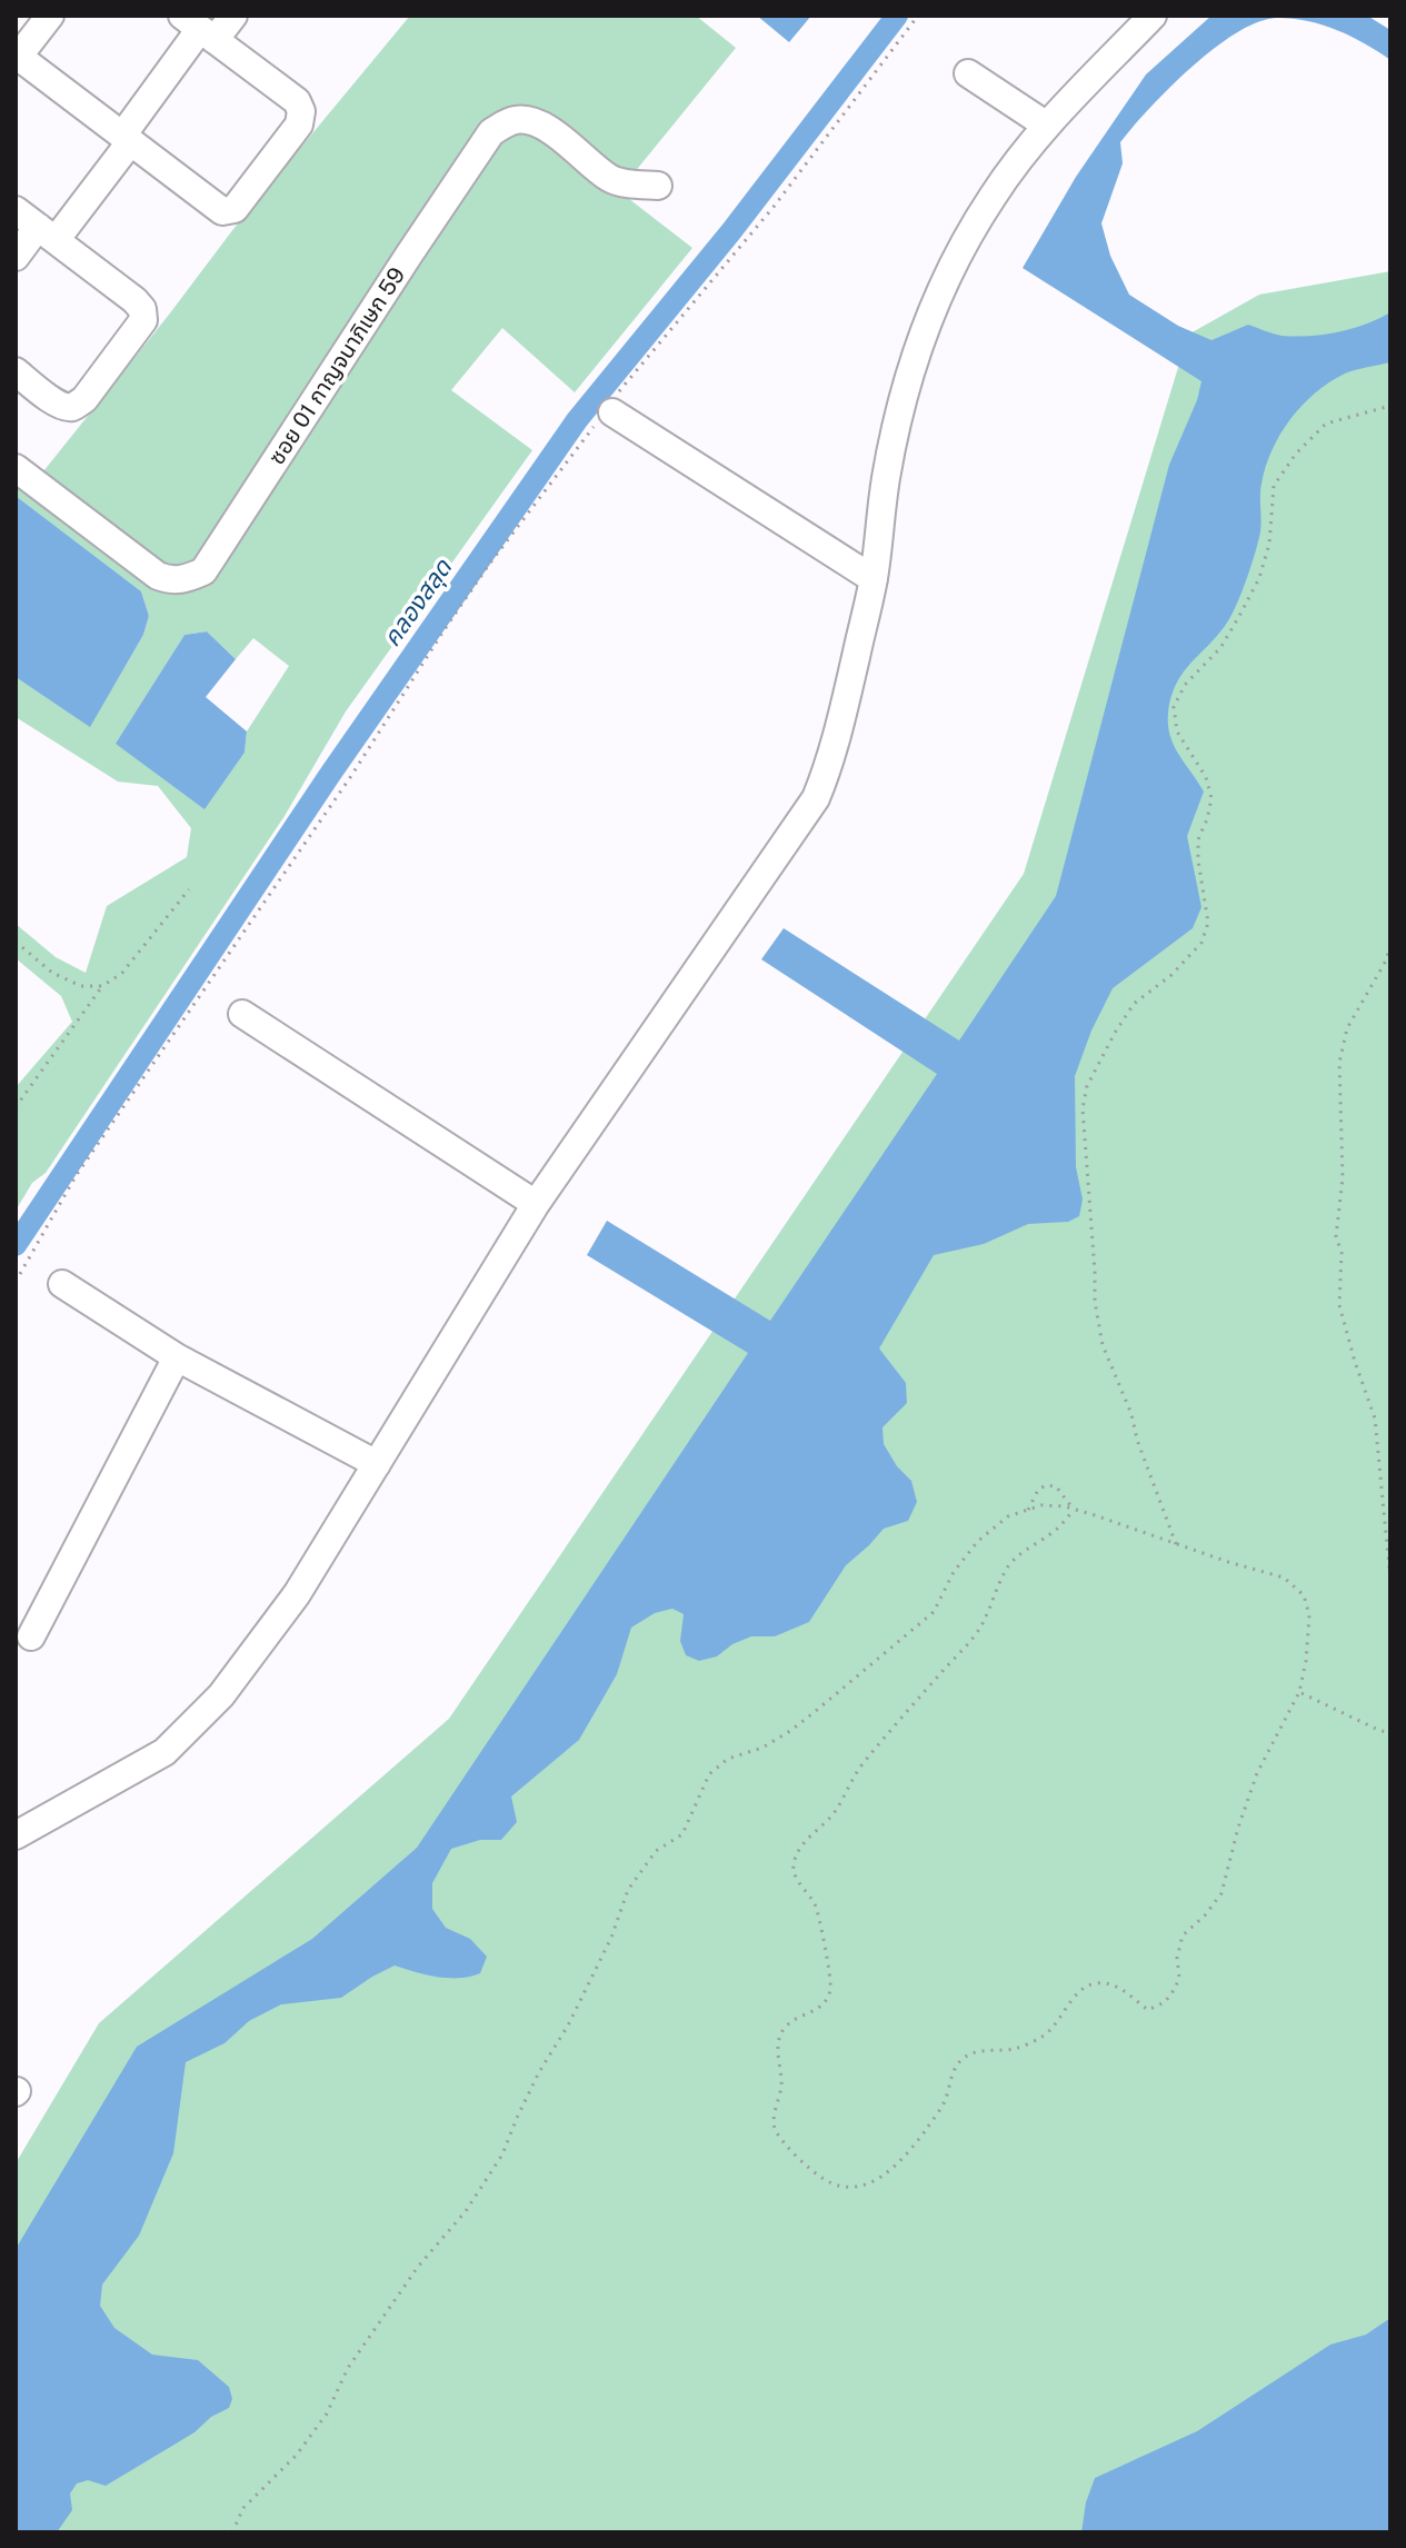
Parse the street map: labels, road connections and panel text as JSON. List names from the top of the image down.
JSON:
{
  "streets": {
    "street": ["ซอย 01 กาญจนาภิเษก 59"]
  },
  "water": ["คลองสลุด"]
}
